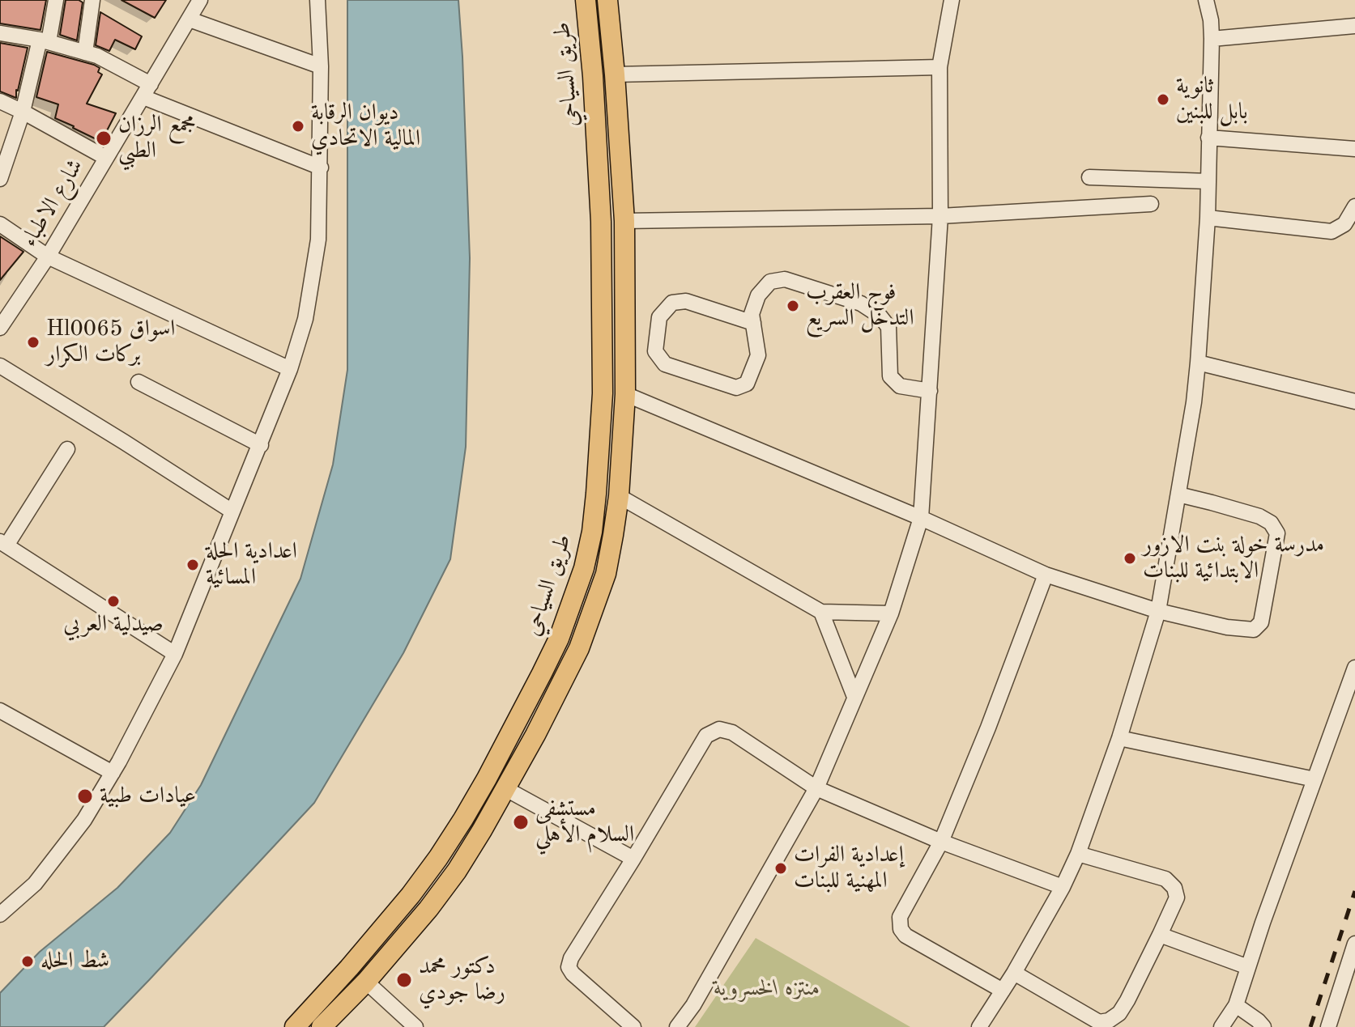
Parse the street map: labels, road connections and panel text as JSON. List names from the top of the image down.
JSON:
{
  "streets": {
    "main road": ["طريق السياحي"],
    "street": ["شارع الاطباء"]
  },
  "parks": ["منتزه الخسروية"],
  "places": [
    "ثانوية بابل للبنين",
    "ديوان الرقابة المالية الاتحادي",
    "مجمع الرزان الطبي",
    "فوج العقرب التدخل السريع",
    "Hl0065 اسواق بركات الكرار",
    "مدرسة خولة بنت الازور الابتدائية للبنات",
    "اعدادية الحلة المسائية",
    "صيدلية العربي",
    "عيادات طبية",
    "مستشفى السلام الأهلي",
    "إعدادية الفرات المهنية للبنات",
    "شط الحله",
    "دكتور محمد رضا جودي"
  ]
}
